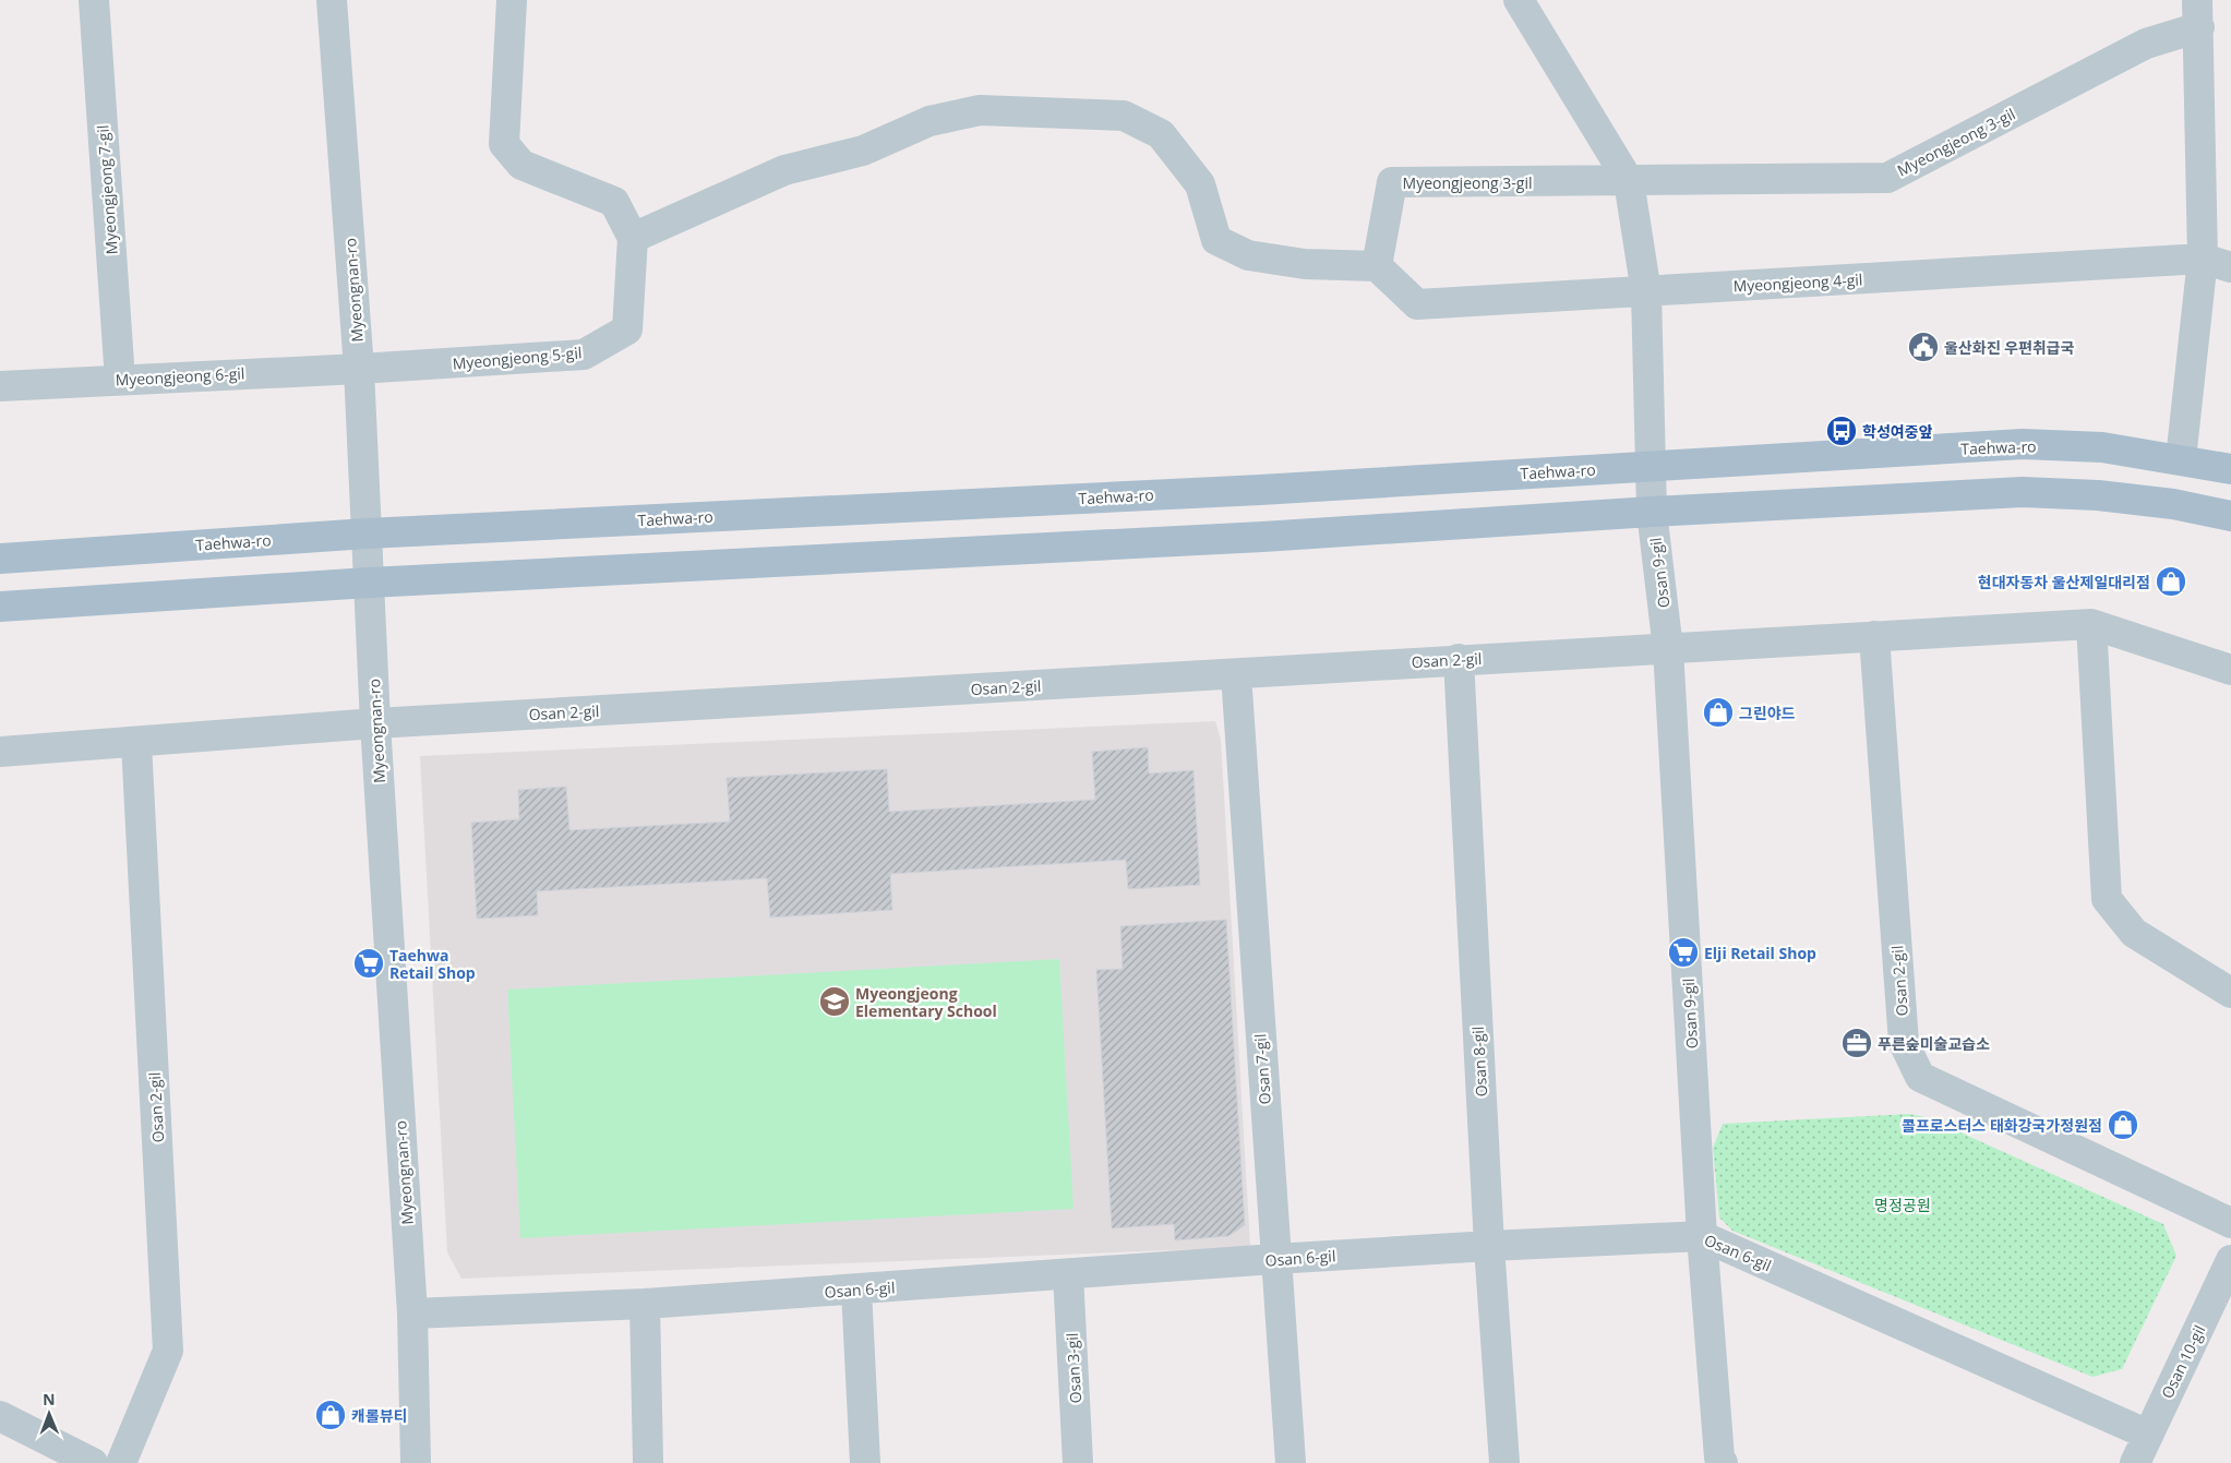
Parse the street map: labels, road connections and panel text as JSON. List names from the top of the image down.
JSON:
{
  "streets": {
    "main road": ["Taehwa-ro"],
    "street": [
      "Myeongjeong 3-gil",
      "Myeongjeong 7-gil",
      "Myeongjeong 4-gil",
      "Myeongnan-ro",
      "Myeongjeong 5-gil",
      "Myeongjeong 6-gil",
      "Osan 9-gil",
      "Osan 2-gil",
      "Osan 8-gil",
      "Osan 7-gil",
      "Osan 6-gil",
      "Osan 10-gil",
      "Osan 3-gil"
    ]
  },
  "crossings": [
    ["Myeongjeong 3-gil", "Myeongjeong 4-gil"],
    ["Myeongjeong 3-gil", "Taehwa-ro"],
    ["Myeongjeong 7-gil", "Myeongjeong 6-gil"],
    ["Myeongnan-ro", "Myeongjeong 5-gil"],
    ["Myeongnan-ro", "Myeongjeong 6-gil"],
    ["Myeongnan-ro", "Taehwa-ro"],
    ["Myeongnan-ro", "Osan 2-gil"],
    ["Myeongnan-ro", "Osan 6-gil"],
    ["Myeongjeong 5-gil", "Myeongjeong 6-gil"],
    ["Taehwa-ro", "Osan 9-gil"],
    ["Osan 9-gil", "Osan 2-gil"],
    ["Osan 9-gil", "Osan 6-gil"],
    ["Osan 2-gil", "Osan 8-gil"],
    ["Osan 2-gil", "Osan 7-gil"],
    ["Osan 8-gil", "Osan 6-gil"],
    ["Osan 7-gil", "Osan 6-gil"],
    ["Osan 6-gil", "Osan 10-gil"],
    ["Osan 6-gil", "Osan 3-gil"]
  ],
  "parks": ["명정공원"],
  "places": {
    "public building": ["울산화진 우편취급국"],
    "bus stop": ["학성여중앞"],
    "shop": [
      "현대자동차 울산제일대리점",
      "그린야드",
      "콜프로스터스 태화강국가정원점",
      "캐롤뷰티"
    ],
    "supermarket": ["Elji Retail Shop", "Taehwa Retail Shop"],
    "school or university": ["Myeongjeong Elementary School"],
    "office": ["푸른숲미술교습소"]
  },
  "north": "top"
}
